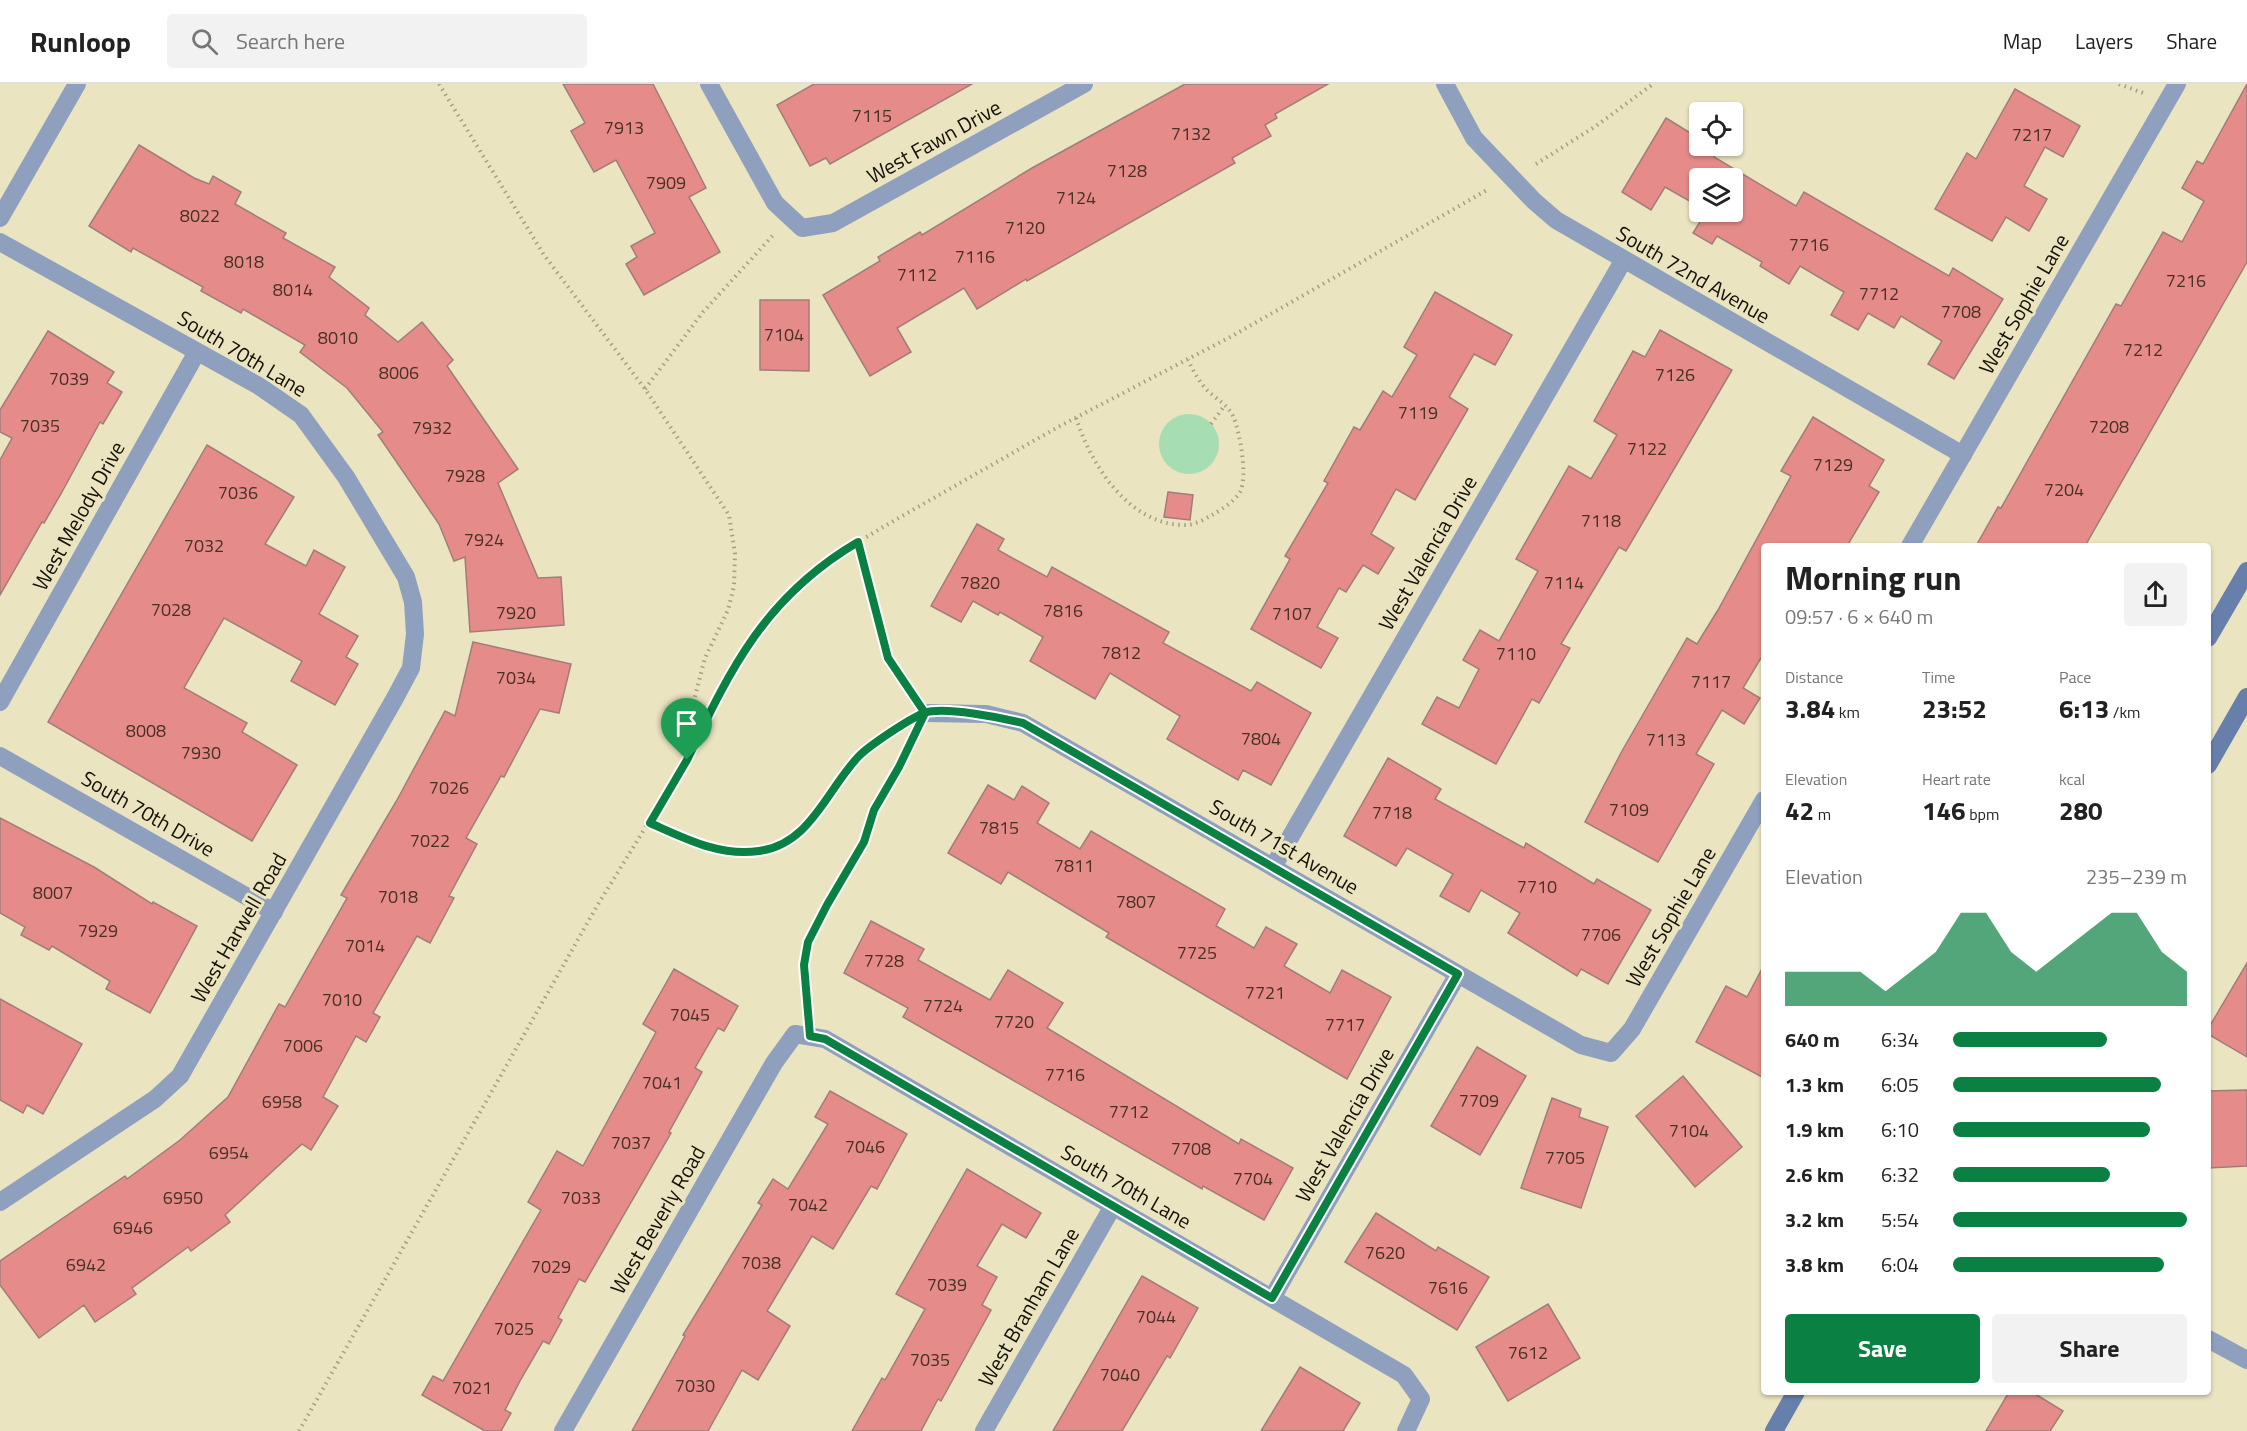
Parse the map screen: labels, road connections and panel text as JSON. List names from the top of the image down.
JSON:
{
  "streets": {
    "street": [
      "West Fawn Drive",
      "South 72nd Avenue",
      "West Sophie Lane",
      "South 70th Lane",
      "West Melody Drive",
      "West Valencia Drive",
      "South 70th Drive",
      "South 71st Avenue",
      "West Harwell Road",
      "West Beverly Road",
      "West Branham Lane"
    ]
  },
  "crossings": [
    ["South 72nd Avenue", "West Sophie Lane"],
    ["South 72nd Avenue", "West Valencia Drive"],
    ["West Sophie Lane", "South 71st Avenue"],
    ["South 70th Lane", "West Melody Drive"],
    ["South 70th Lane", "West Valencia Drive"],
    ["South 70th Lane", "West Harwell Road"],
    ["South 70th Lane", "West Beverly Road"],
    ["South 70th Lane", "West Branham Lane"],
    ["West Valencia Drive", "South 71st Avenue"],
    ["South 70th Drive", "West Harwell Road"]
  ],
  "house_numbers": [
    "7115",
    "7913",
    "7132",
    "7217",
    "7128",
    "7909",
    "7124",
    "8022",
    "7120",
    "7716",
    "7116",
    "8018",
    "7112",
    "7216",
    "8014",
    "7712",
    "7708",
    "7104",
    "8010",
    "7212",
    "8006",
    "7126",
    "7039",
    "7119",
    "7035",
    "7208",
    "7932",
    "7122",
    "7129",
    "7928",
    "7204",
    "7036",
    "7118",
    "7924",
    "7032",
    "7820",
    "7114",
    "7028",
    "7816",
    "7920",
    "7107",
    "7812",
    "7110",
    "7034",
    "7117",
    "8008",
    "7804",
    "7113",
    "7930",
    "7026",
    "7109",
    "7718",
    "7815",
    "7022",
    "7811",
    "7710",
    "8007",
    "7018",
    "7807",
    "7929",
    "7706",
    "7014",
    "7725",
    "7728",
    "7721",
    "7010",
    "7724",
    "7045",
    "7720",
    "7717",
    "7006",
    "7716",
    "7041",
    "7709",
    "6958",
    "7712",
    "7104",
    "7037",
    "7046",
    "7708",
    "6954",
    "7705",
    "7704",
    "6950",
    "7033",
    "7042",
    "6946",
    "7620",
    "7038",
    "6942",
    "7029",
    "7039",
    "7616",
    "7044",
    "7025",
    "7612",
    "7035",
    "7040",
    "7030",
    "7021"
  ],
  "page": {
    "header": "Runloop",
    "search": "Search here",
    "nav": ["Map", "Layers", "Share"],
    "heading": ["Morning run", "09:57 · 6 × 640 m"],
    "stats": [
      ["Distance", "3.84 km"],
      ["Time", "23:52"],
      ["Pace", "6:13 /km"],
      ["Elevation", "42 m"],
      ["Heart rate", "146 bpm"],
      ["kcal", "280"]
    ],
    "chart": ["Elevation", "235–239 m"],
    "list": [
      {
        "name": "640 m",
        "note": "6:34"
      },
      {
        "name": "1.3 km",
        "note": "6:05"
      },
      {
        "name": "1.9 km",
        "note": "6:10"
      },
      {
        "name": "2.6 km",
        "note": "6:32"
      },
      {
        "name": "3.2 km",
        "note": "5:54"
      },
      {
        "name": "3.8 km",
        "note": "6:04"
      }
    ],
    "buttons": ["Save", "Share"]
  }
}
